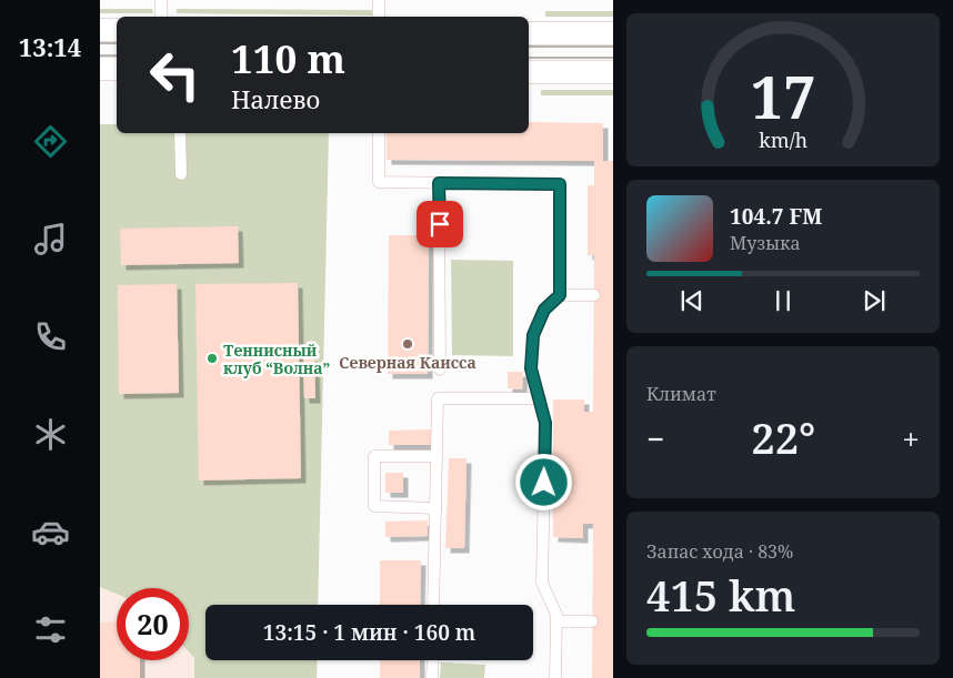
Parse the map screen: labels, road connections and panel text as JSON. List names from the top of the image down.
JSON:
{
  "places": ["Северная Каисса", "Теннисный клуб “Волна”"],
  "page": {
    "tabs": "13:14",
    "turn": ["110 m", "Налево"],
    "song": ["104.7 FM", "Музыка"],
    "tile": [
      "Климат",
      ["Запас хода · 83%", "415 km"]
    ],
    "heat": ["−", "22°", "+"],
    "limit": "20",
    "trip": "13:15 · 1 мин · 160 m",
    "gauge": ["17", "km/h"]
  }
}
